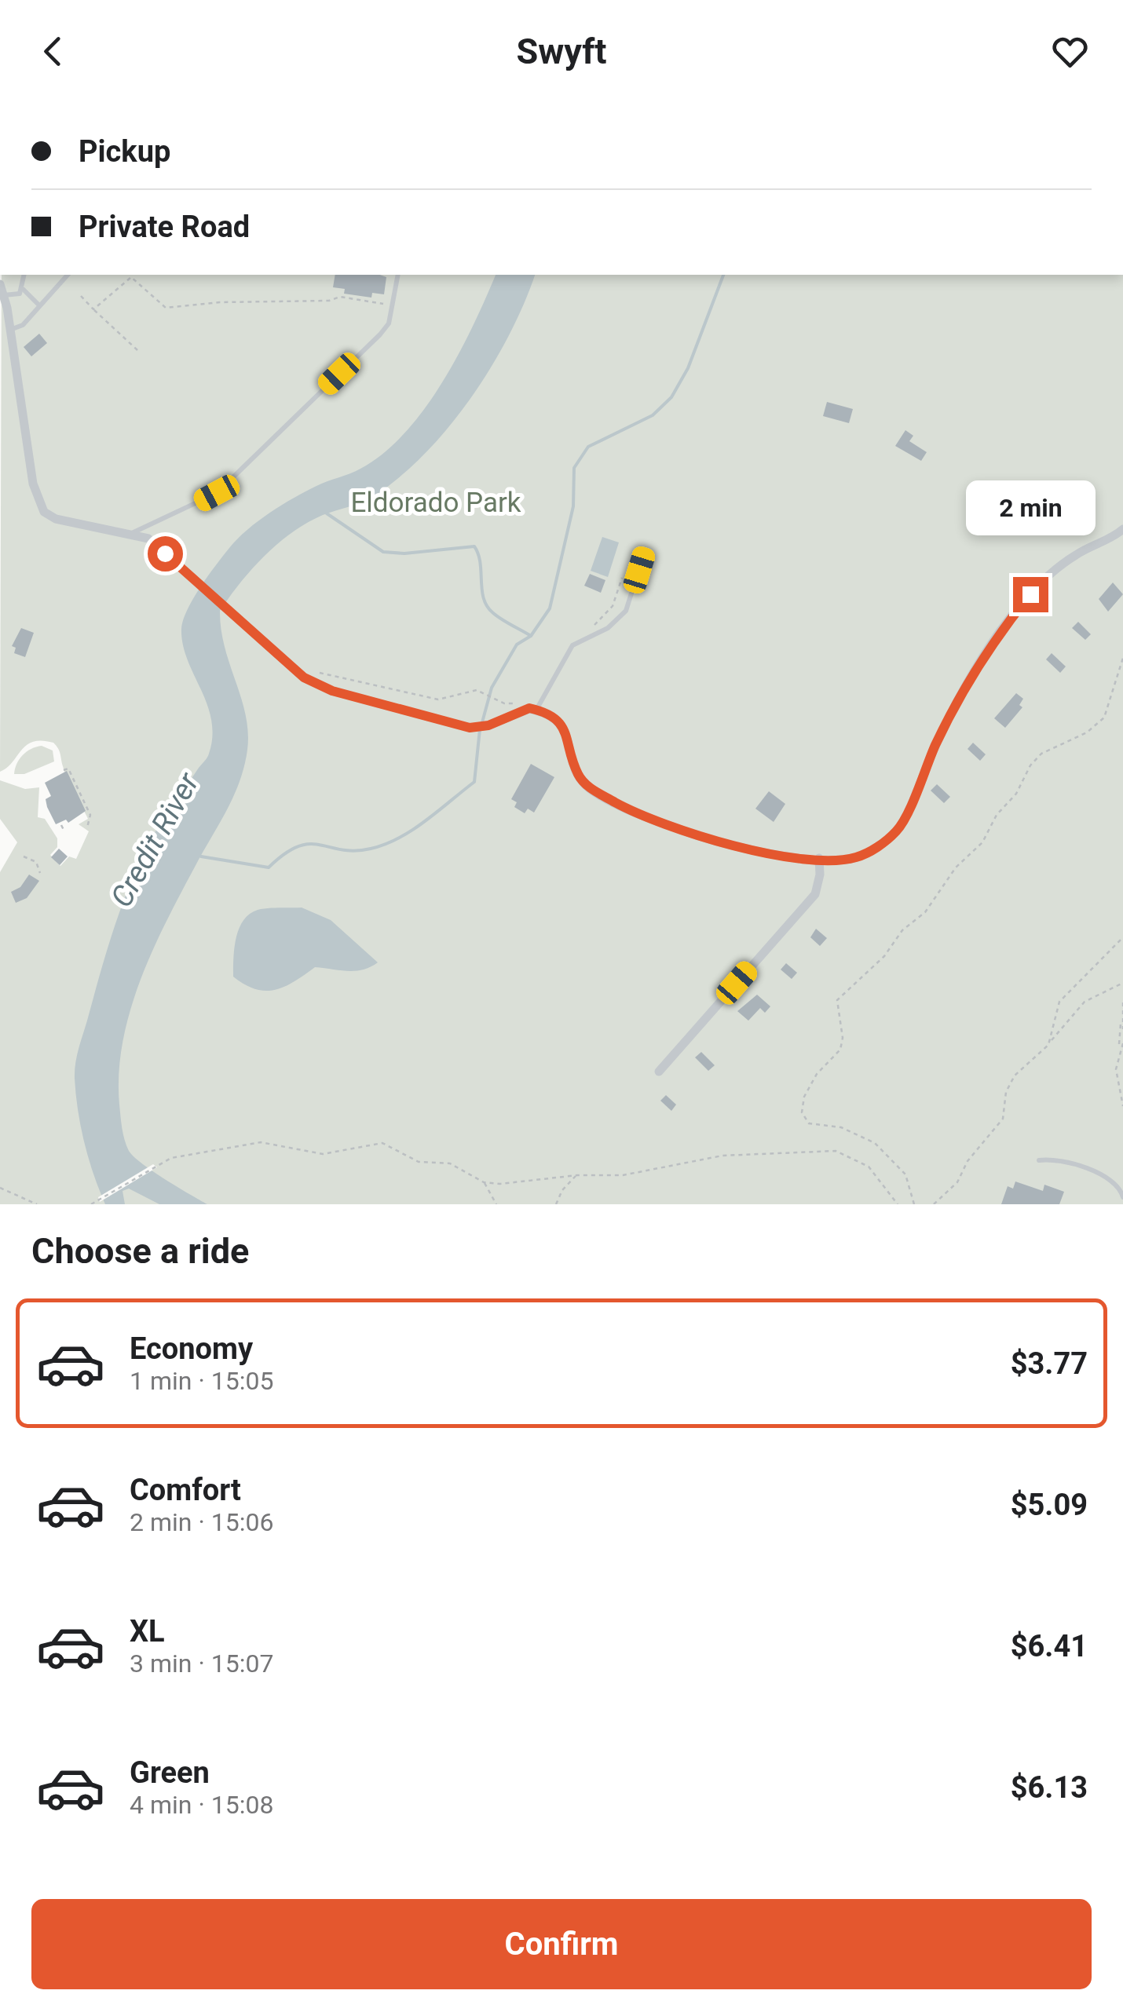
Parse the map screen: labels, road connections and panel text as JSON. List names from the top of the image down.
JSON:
{
  "water": ["Credit River"],
  "parks": ["Eldorado Park"],
  "page": {
    "header": "Swyft",
    "banner": ["Pickup", "Private Road"],
    "bubble": "2 min",
    "heading": "Choose a ride",
    "list": [
      {
        "name": "Economy",
        "note": "1 min · 15:05",
        "value": "$3.77"
      },
      {
        "name": "Comfort",
        "note": "2 min · 15:06",
        "value": "$5.09"
      },
      {
        "name": "XL",
        "note": "3 min · 15:07",
        "value": "$6.41"
      },
      {
        "name": "Green",
        "note": "4 min · 15:08",
        "value": "$6.13"
      }
    ],
    "buttons": "Confirm"
  }
}
